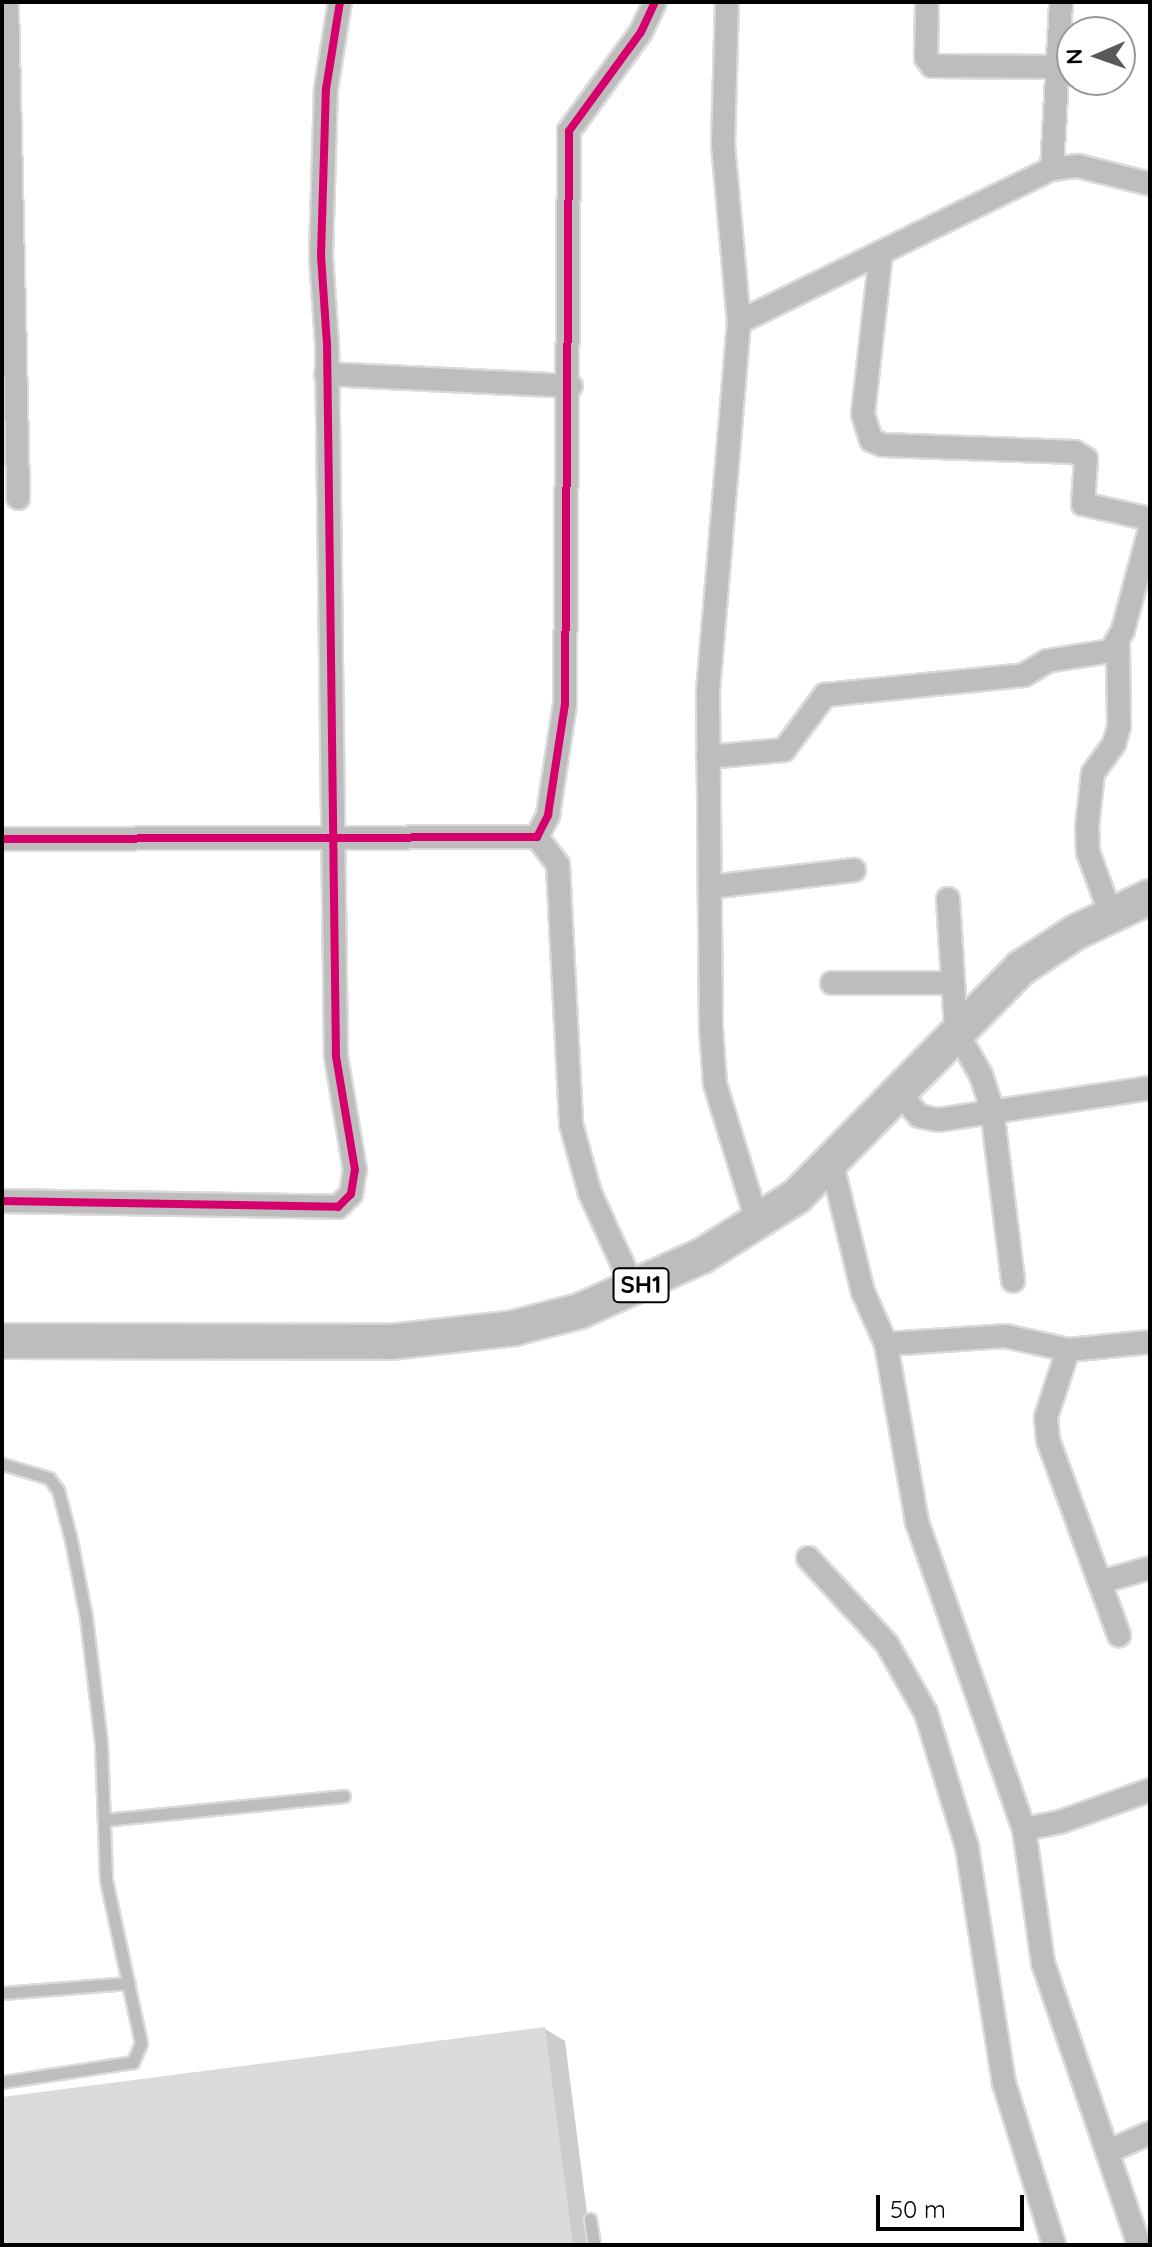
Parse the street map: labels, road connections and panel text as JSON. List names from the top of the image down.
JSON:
{
  "streets": {
    "main road": ["SH1"]
  },
  "scale_bar": "50 m",
  "north": "left"
}
